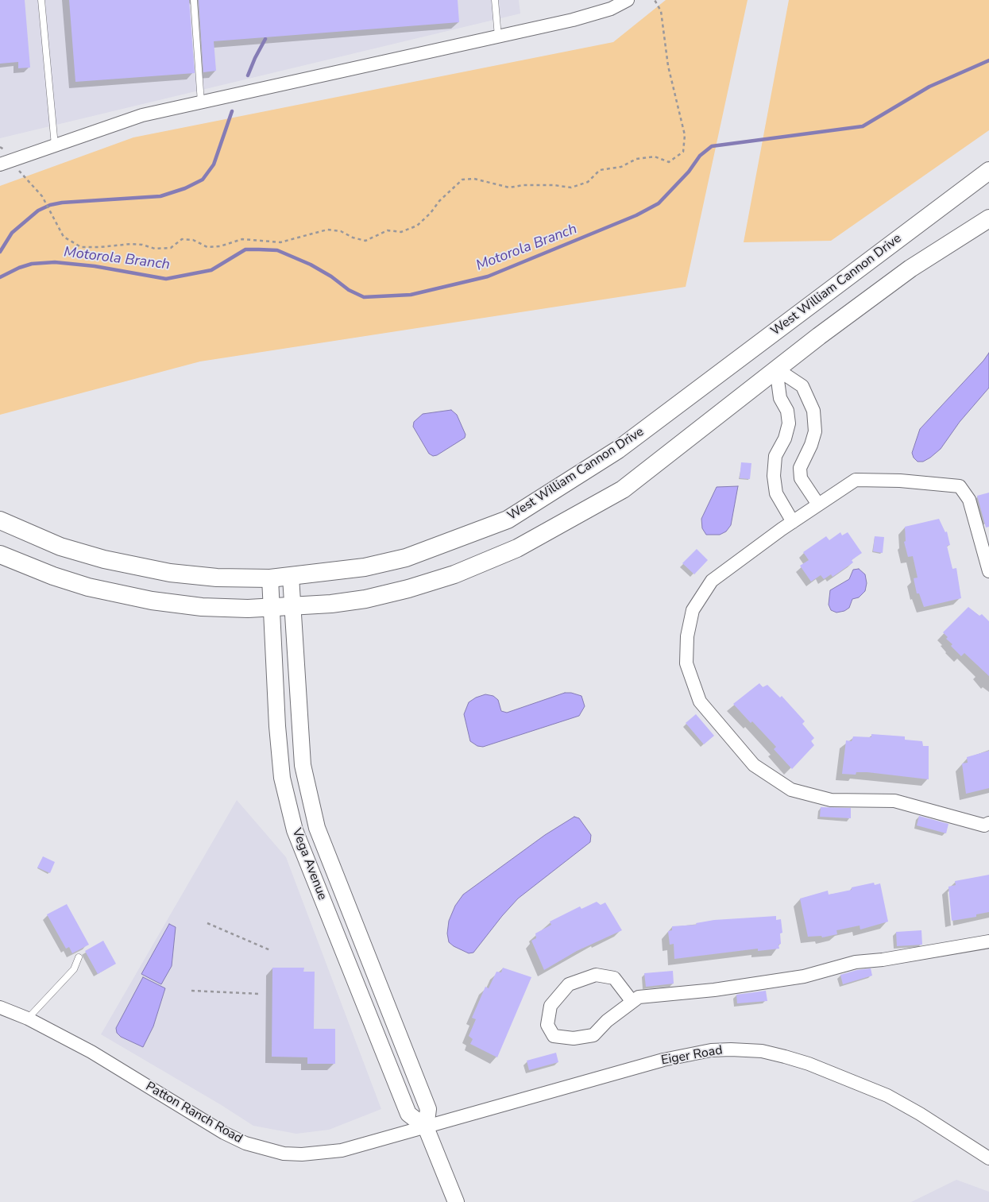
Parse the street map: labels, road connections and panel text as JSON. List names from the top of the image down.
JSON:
{
  "streets": {
    "main road": ["West William Cannon Drive"],
    "street": ["Vega Avenue", "Eiger Road", "Patton Ranch Road"]
  },
  "crossings": [
    ["West William Cannon Drive", "Vega Avenue"],
    ["Vega Avenue", "Eiger Road"],
    ["Vega Avenue", "Patton Ranch Road"],
    ["Eiger Road", "Patton Ranch Road"]
  ],
  "water": ["Motorola Branch"]
}
